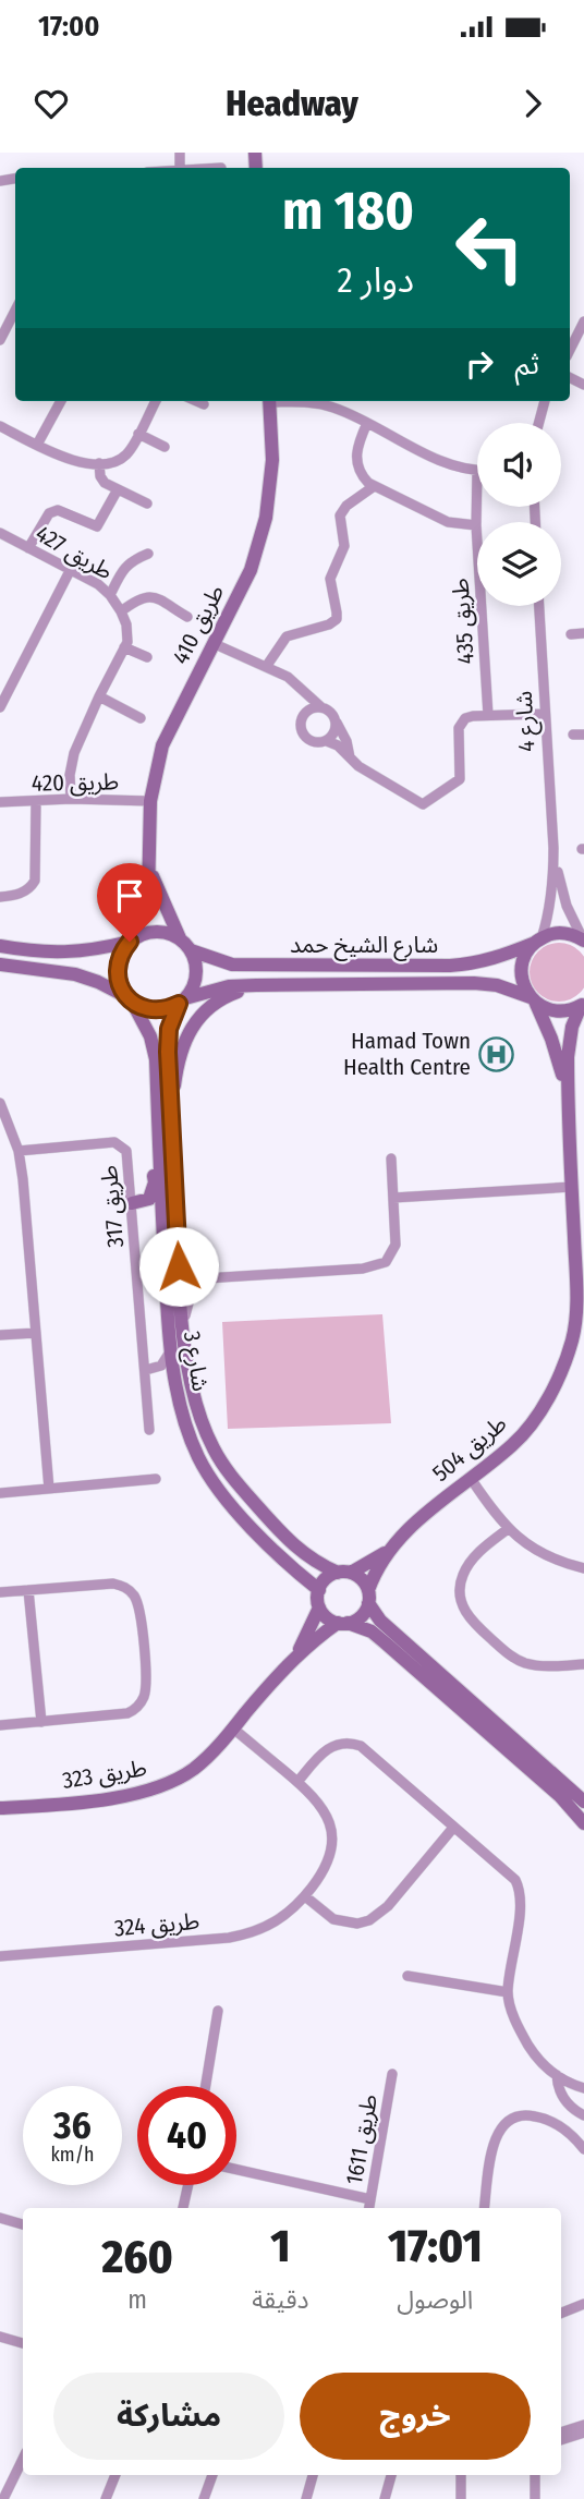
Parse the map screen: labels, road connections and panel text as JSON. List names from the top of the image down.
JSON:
{
  "streets": {
    "street": [
      "طريق 427",
      "طريق 435",
      "طريق 410",
      "شارع 4",
      "طريق 420",
      "شارع الشيخ حمد",
      "طريق 317",
      "شارع 3",
      "طريق 504",
      "طريق 323",
      "طريق 324",
      "طريق 1611"
    ]
  },
  "crossings": [
    ["طريق 410", "طريق 420"],
    ["طريق 410", "شارع الشيخ حمد"],
    ["طريق 410", "شارع 3"],
    ["شارع 4", "شارع الشيخ حمد"],
    ["شارع 4", "طريق 504"],
    ["شارع الشيخ حمد", "شارع 3"],
    ["شارع الشيخ حمد", "طريق 504"],
    ["شارع 3", "طريق 504"],
    ["شارع 3", "طريق 323"],
    ["طريق 504", "طريق 323"],
    ["طريق 323", "طريق 324"]
  ],
  "places": {
    "hospital": ["Hamad Town Health Centre"]
  },
  "page": {
    "status": "17:00",
    "header": "Headway",
    "turn": ["180 m", "دوار 2"],
    "then": "ثم",
    "speed": "36 km/h",
    "limit": "40",
    "eta": [
      "17:01",
      "الوصول",
      "1",
      "دقيقة",
      "260",
      "m"
    ],
    "buttons": ["خروج", "مشاركة"]
  }
}
